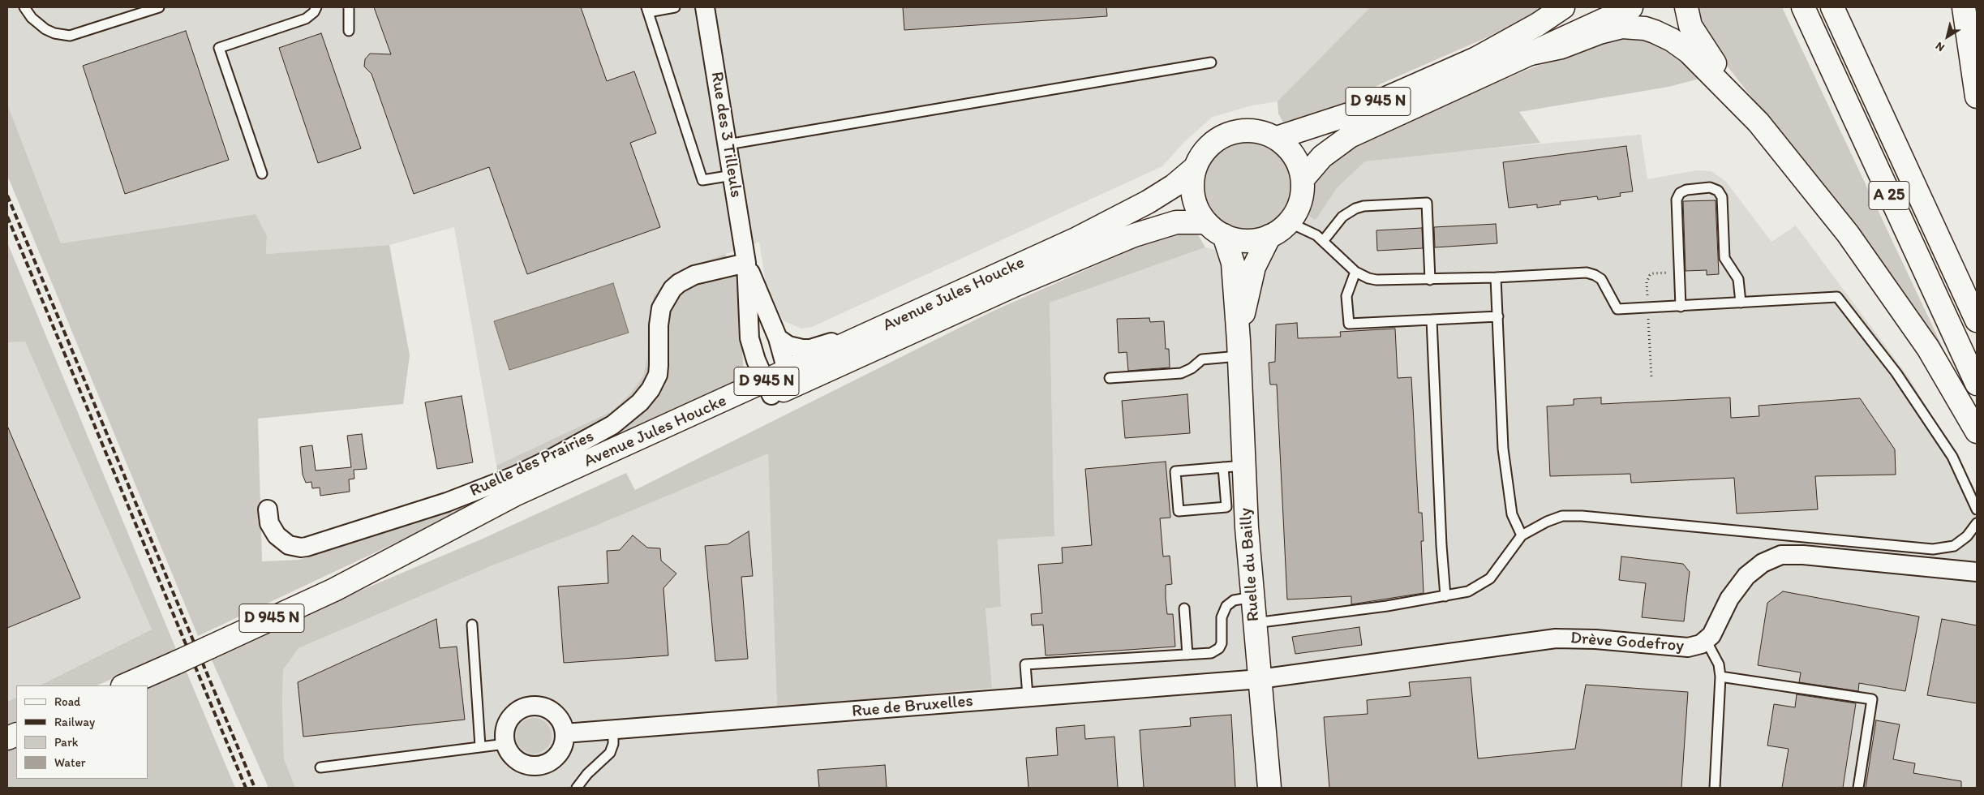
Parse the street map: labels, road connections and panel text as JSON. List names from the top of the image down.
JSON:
{
  "streets": {
    "main road": [
      "D 945 N",
      "A 25",
      "Avenue Jules Houcke",
      "Ruelle du Bailly"
    ],
    "street": [
      "Rue des 3 Tilleuls",
      "Ruelle des Prairies",
      "Drève Godefroy",
      "Rue de Bruxelles"
    ]
  },
  "crossings": [
    ["D 945 N", "Avenue Jules Houcke"],
    ["D 945 N", "Ruelle du Bailly"],
    ["Rue des 3 Tilleuls", "Avenue Jules Houcke"],
    ["Rue des 3 Tilleuls", "Ruelle des Prairies"],
    ["Avenue Jules Houcke", "Ruelle du Bailly"],
    ["Ruelle du Bailly", "Drève Godefroy"],
    ["Ruelle du Bailly", "Rue de Bruxelles"],
    ["Drève Godefroy", "Rue de Bruxelles"]
  ],
  "legend": [
    "Road",
    "Railway",
    "Park",
    "Water"
  ],
  "north": "bottom left"
}
